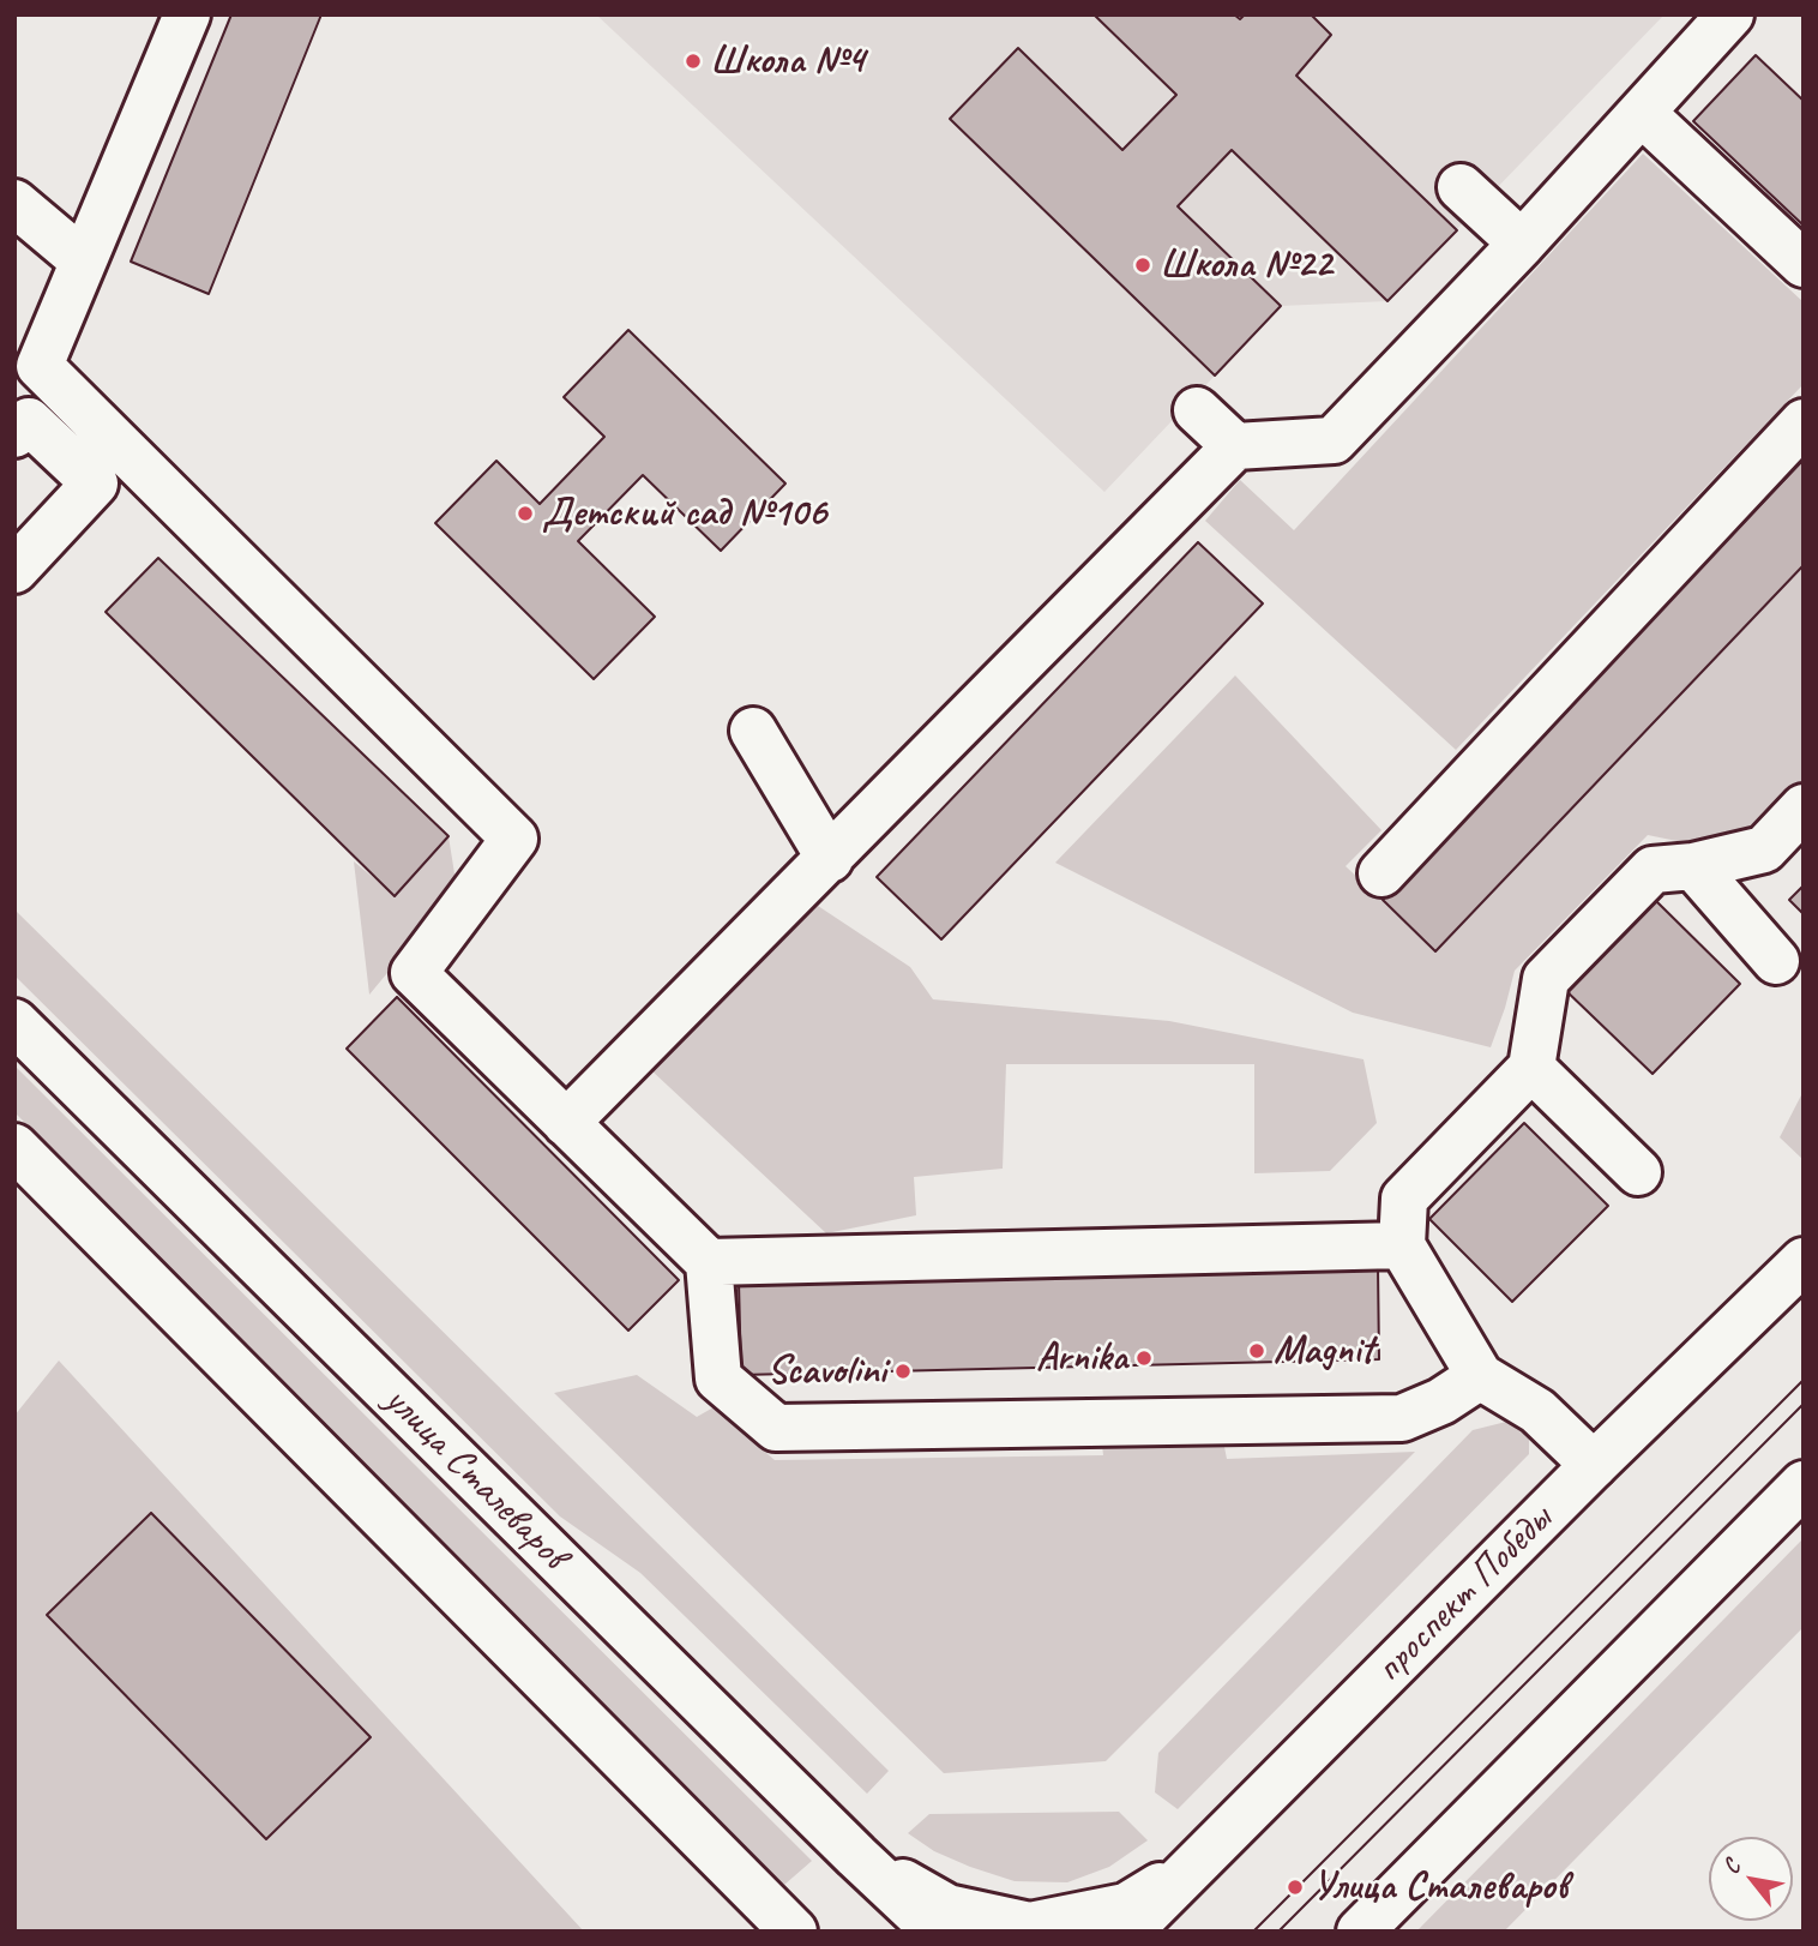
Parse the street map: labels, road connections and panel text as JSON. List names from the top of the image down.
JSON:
{
  "streets": {
    "main road": ["улица Сталеваров", "проспект Победы"]
  },
  "places": [
    "Школа №4",
    "Школа №22",
    "Детский сад №106",
    "Magnit",
    "Arnika",
    "Scavolini",
    "Улица Сталеваров"
  ],
  "north": "top left"
}
